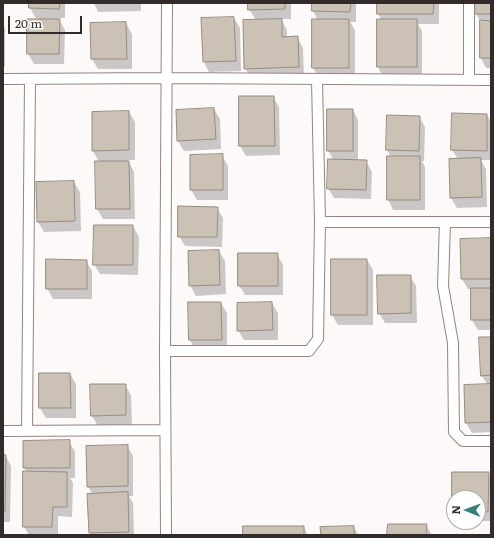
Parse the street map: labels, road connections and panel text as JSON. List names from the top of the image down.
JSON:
{
  "scale_bar": "20 m",
  "north": "left"
}
